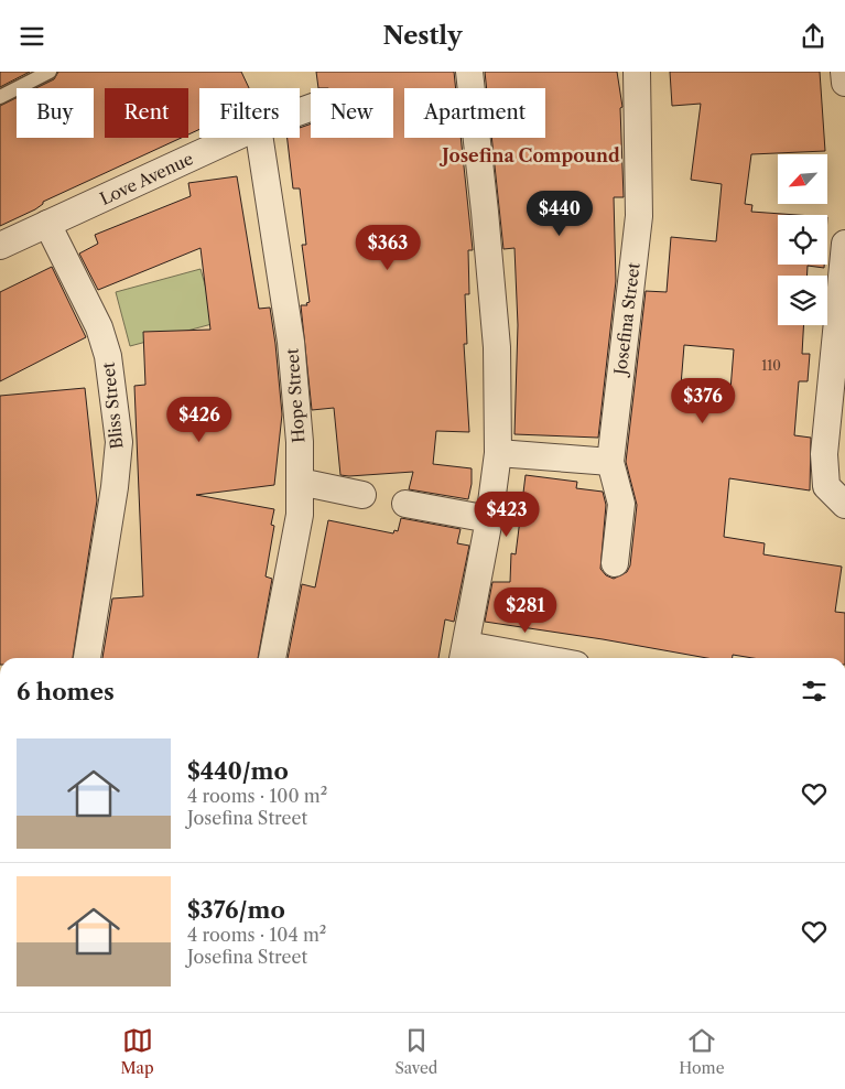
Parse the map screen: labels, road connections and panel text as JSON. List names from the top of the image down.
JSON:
{
  "streets": {
    "street": [
      "Love Avenue",
      "Josefina Street",
      "Hope Street",
      "Bliss Street"
    ]
  },
  "crossings": [
    ["Love Avenue", "Bliss Street"]
  ],
  "districts": ["Josefina Compound"],
  "house_numbers": ["110"],
  "north": "bottom left",
  "page": {
    "header": "Nestly",
    "chip": [
      "Buy",
      "Rent",
      "Filters",
      "New",
      "Apartment"
    ],
    "price": [
      "$440",
      "$363",
      "$376",
      "$426",
      "$423",
      "$281"
    ],
    "heading": "6 homes",
    "list": [
      {
        "name": "$440/mo",
        "note": "4 rooms · 100 m² · Josefina Street"
      },
      {
        "name": "$376/mo",
        "note": "4 rooms · 104 m² · Josefina Street"
      }
    ],
    "tabs": ["Map", "Saved", "Home"]
  }
}
